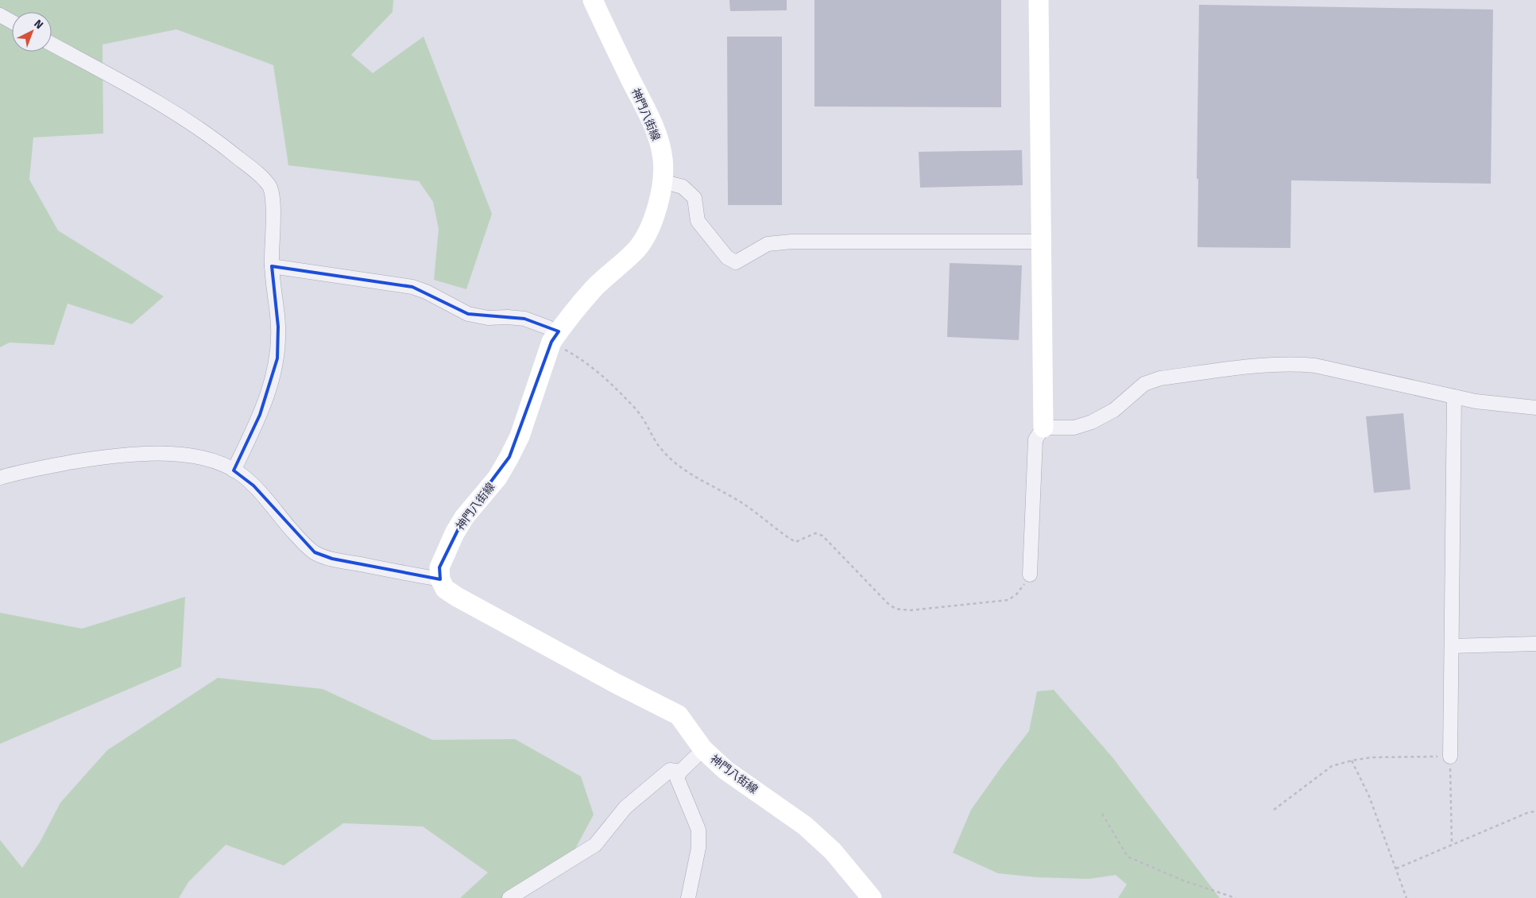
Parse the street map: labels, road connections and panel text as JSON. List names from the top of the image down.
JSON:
{
  "streets": {
    "main road": ["神門八街線"]
  },
  "north": "top right"
}
